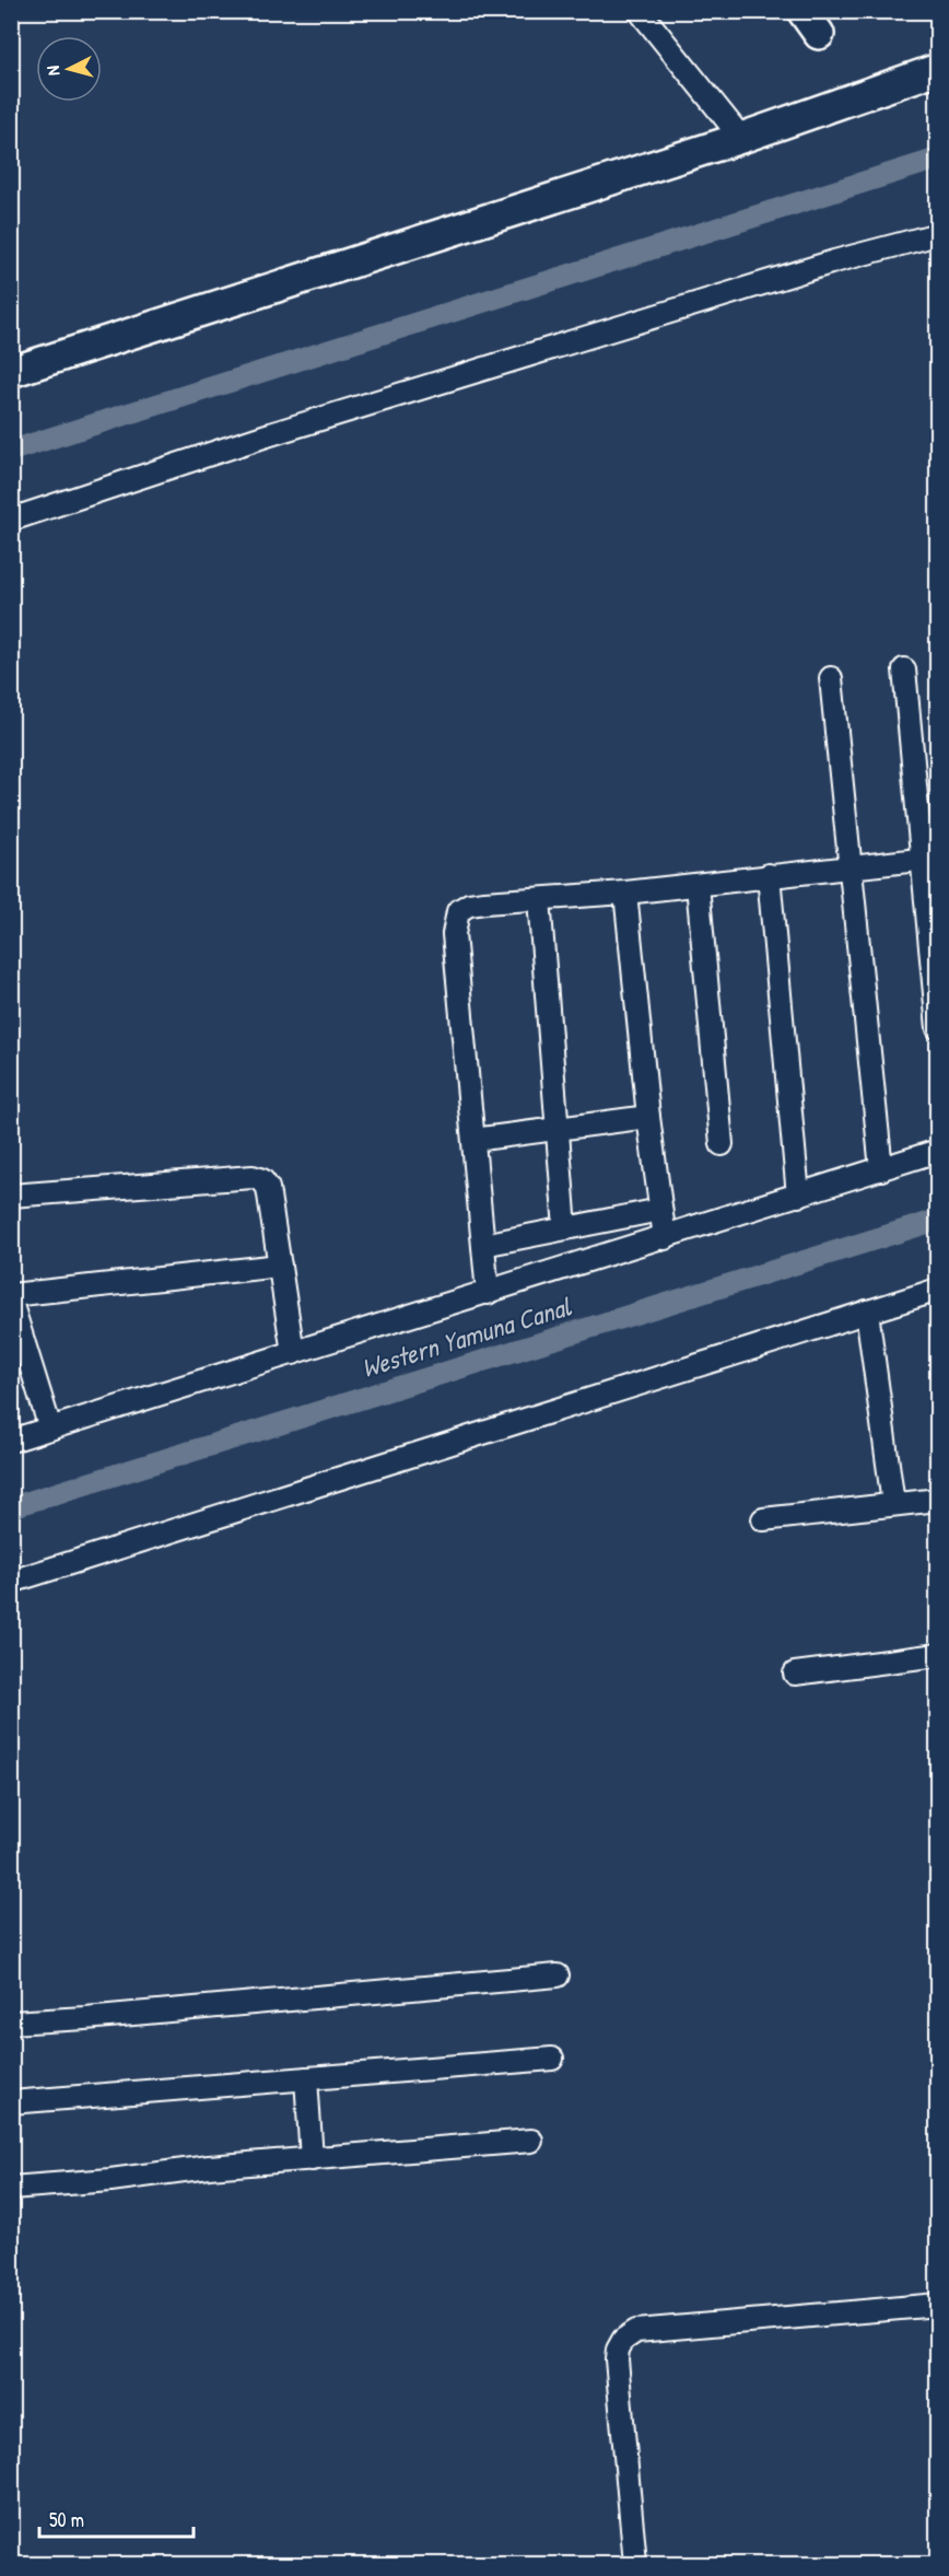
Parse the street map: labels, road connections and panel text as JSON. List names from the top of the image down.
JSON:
{
  "water": ["Western Yamuna Canal"],
  "scale_bar": "50 m",
  "north": "left"
}
